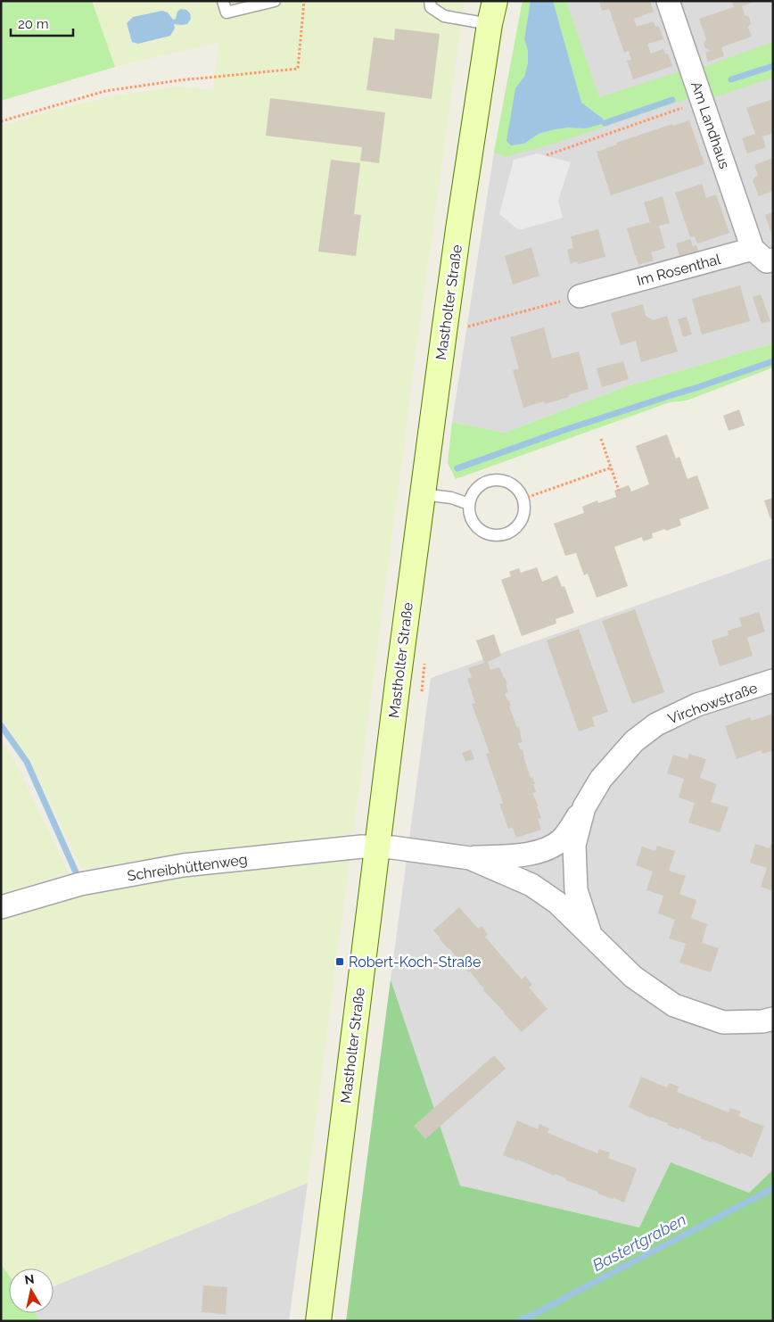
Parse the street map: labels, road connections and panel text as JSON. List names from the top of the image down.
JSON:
{
  "streets": {
    "street": [
      "Am Landhaus",
      "Im Rosenthal",
      "Mastholter Straße",
      "Virchowstraße",
      "Schreibhüttenweg"
    ]
  },
  "crossings": [
    ["Am Landhaus", "Im Rosenthal"],
    ["Mastholter Straße", "Schreibhüttenweg"]
  ],
  "water": ["Bastertgraben"],
  "places": {
    "transit": ["Robert-Koch-Straße"]
  },
  "scale_bar": "20 m",
  "north": "top"
}
